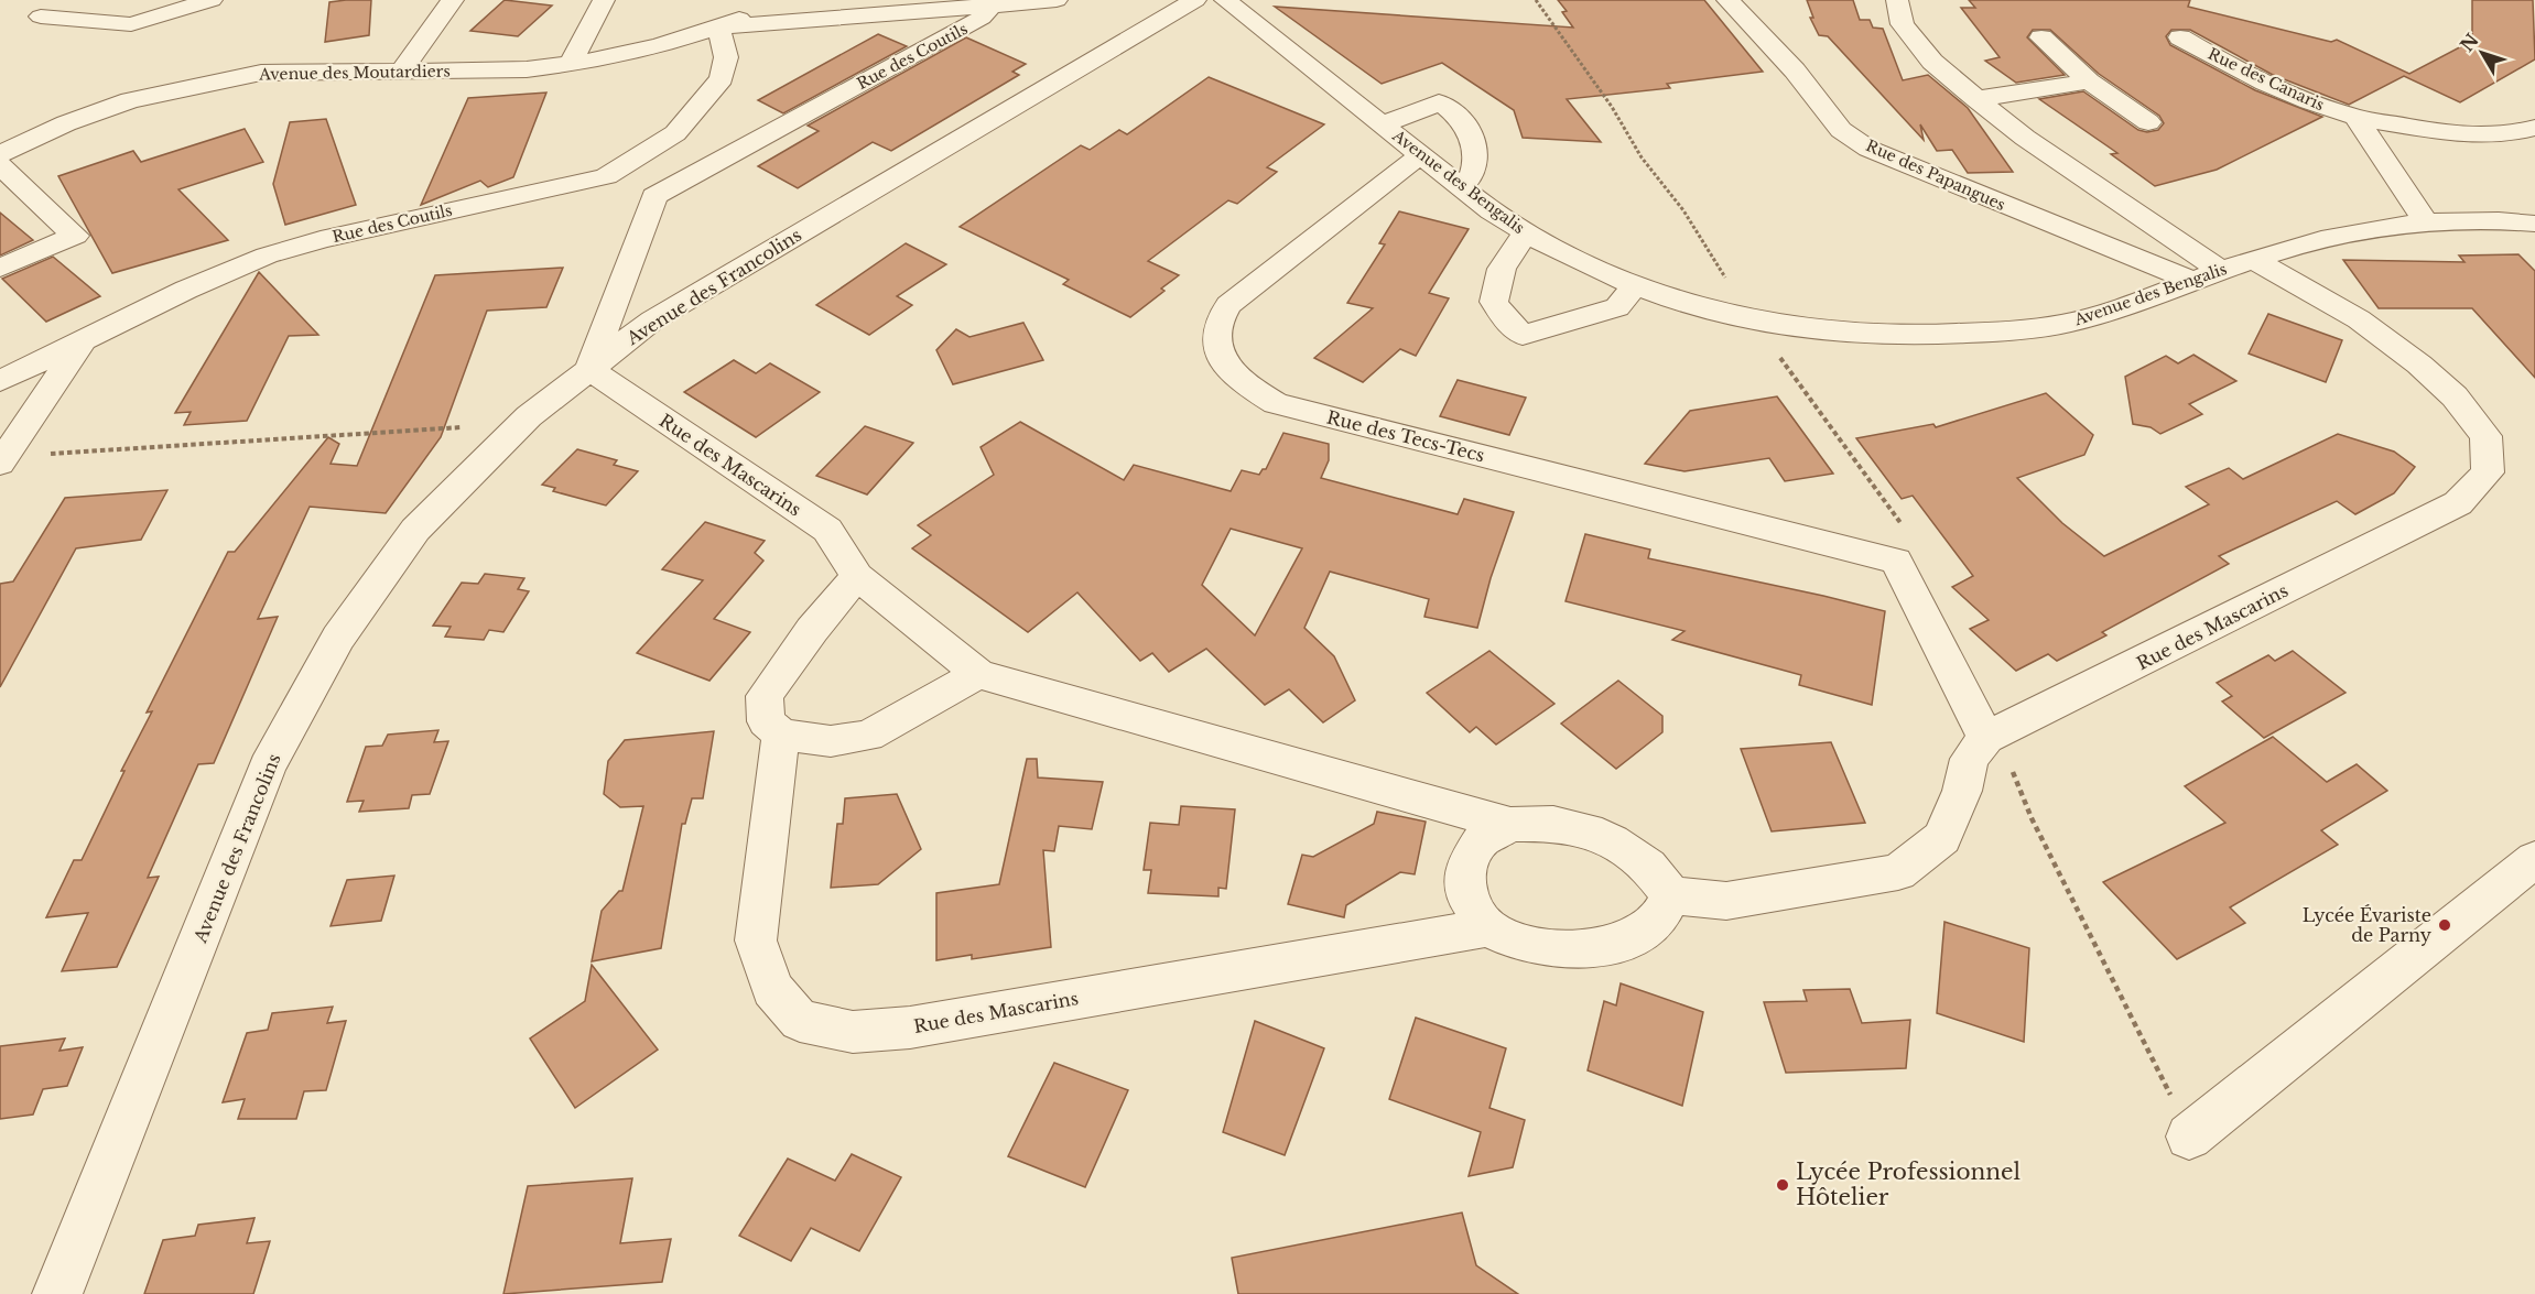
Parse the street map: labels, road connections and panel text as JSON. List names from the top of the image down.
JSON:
{
  "streets": {
    "street": [
      "Rue des Coutils",
      "Avenue des Moutardiers",
      "Rue des Canaris",
      "Rue des Papangues",
      "Avenue des Bengalis",
      "Avenue des Francolins",
      "Rue des Tecs-Tecs",
      "Rue des Mascarins"
    ]
  },
  "crossings": [
    ["Rue des Coutils", "Avenue des Moutardiers"],
    ["Rue des Papangues", "Avenue des Bengalis"],
    ["Avenue des Bengalis", "Rue des Tecs-Tecs"],
    ["Avenue des Bengalis", "Rue des Mascarins"],
    ["Avenue des Francolins", "Rue des Mascarins"],
    ["Rue des Tecs-Tecs", "Rue des Mascarins"]
  ],
  "places": ["Lycée Évariste de Parny", "Lycée Professionnel Hôtelier"],
  "north": "top left"
}
